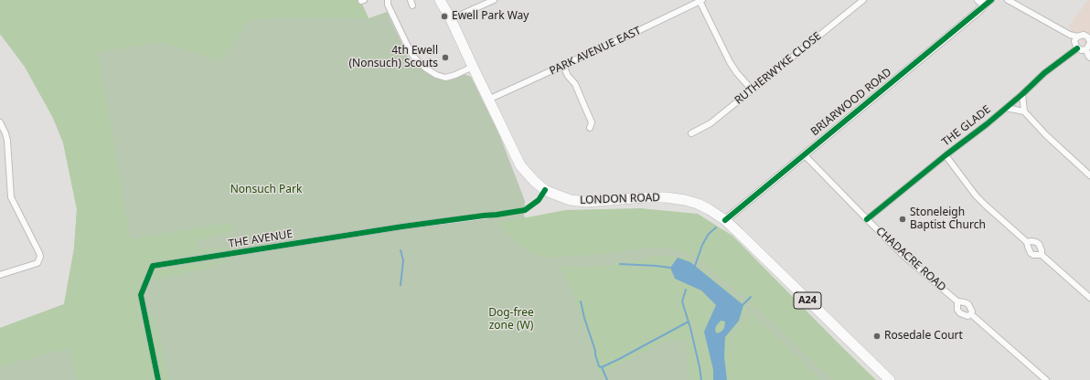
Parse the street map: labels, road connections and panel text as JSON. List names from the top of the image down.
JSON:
{
  "streets": {
    "highway": ["LONDON ROAD", "A24"],
    "street": [
      "PARK AVENUE EAST",
      "RUTHERWYKE CLOSE",
      "BRIARWOOD ROAD",
      "THE GLADE",
      "THE AVENUE",
      "CHADACRE ROAD"
    ]
  },
  "crossings": [
    ["PARK AVENUE EAST", "LONDON ROAD"],
    ["BRIARWOOD ROAD", "LONDON ROAD"],
    ["BRIARWOOD ROAD", "CHADACRE ROAD"],
    ["THE GLADE", "CHADACRE ROAD"]
  ],
  "parks": ["Nonsuch Park", "Dog-free zone (W)"],
  "places": [
    "Ewell Park Way",
    "4th Ewell (Nonsuch) Scouts",
    "Stoneleigh Baptist Church",
    "Rosedale Court"
  ]
}
